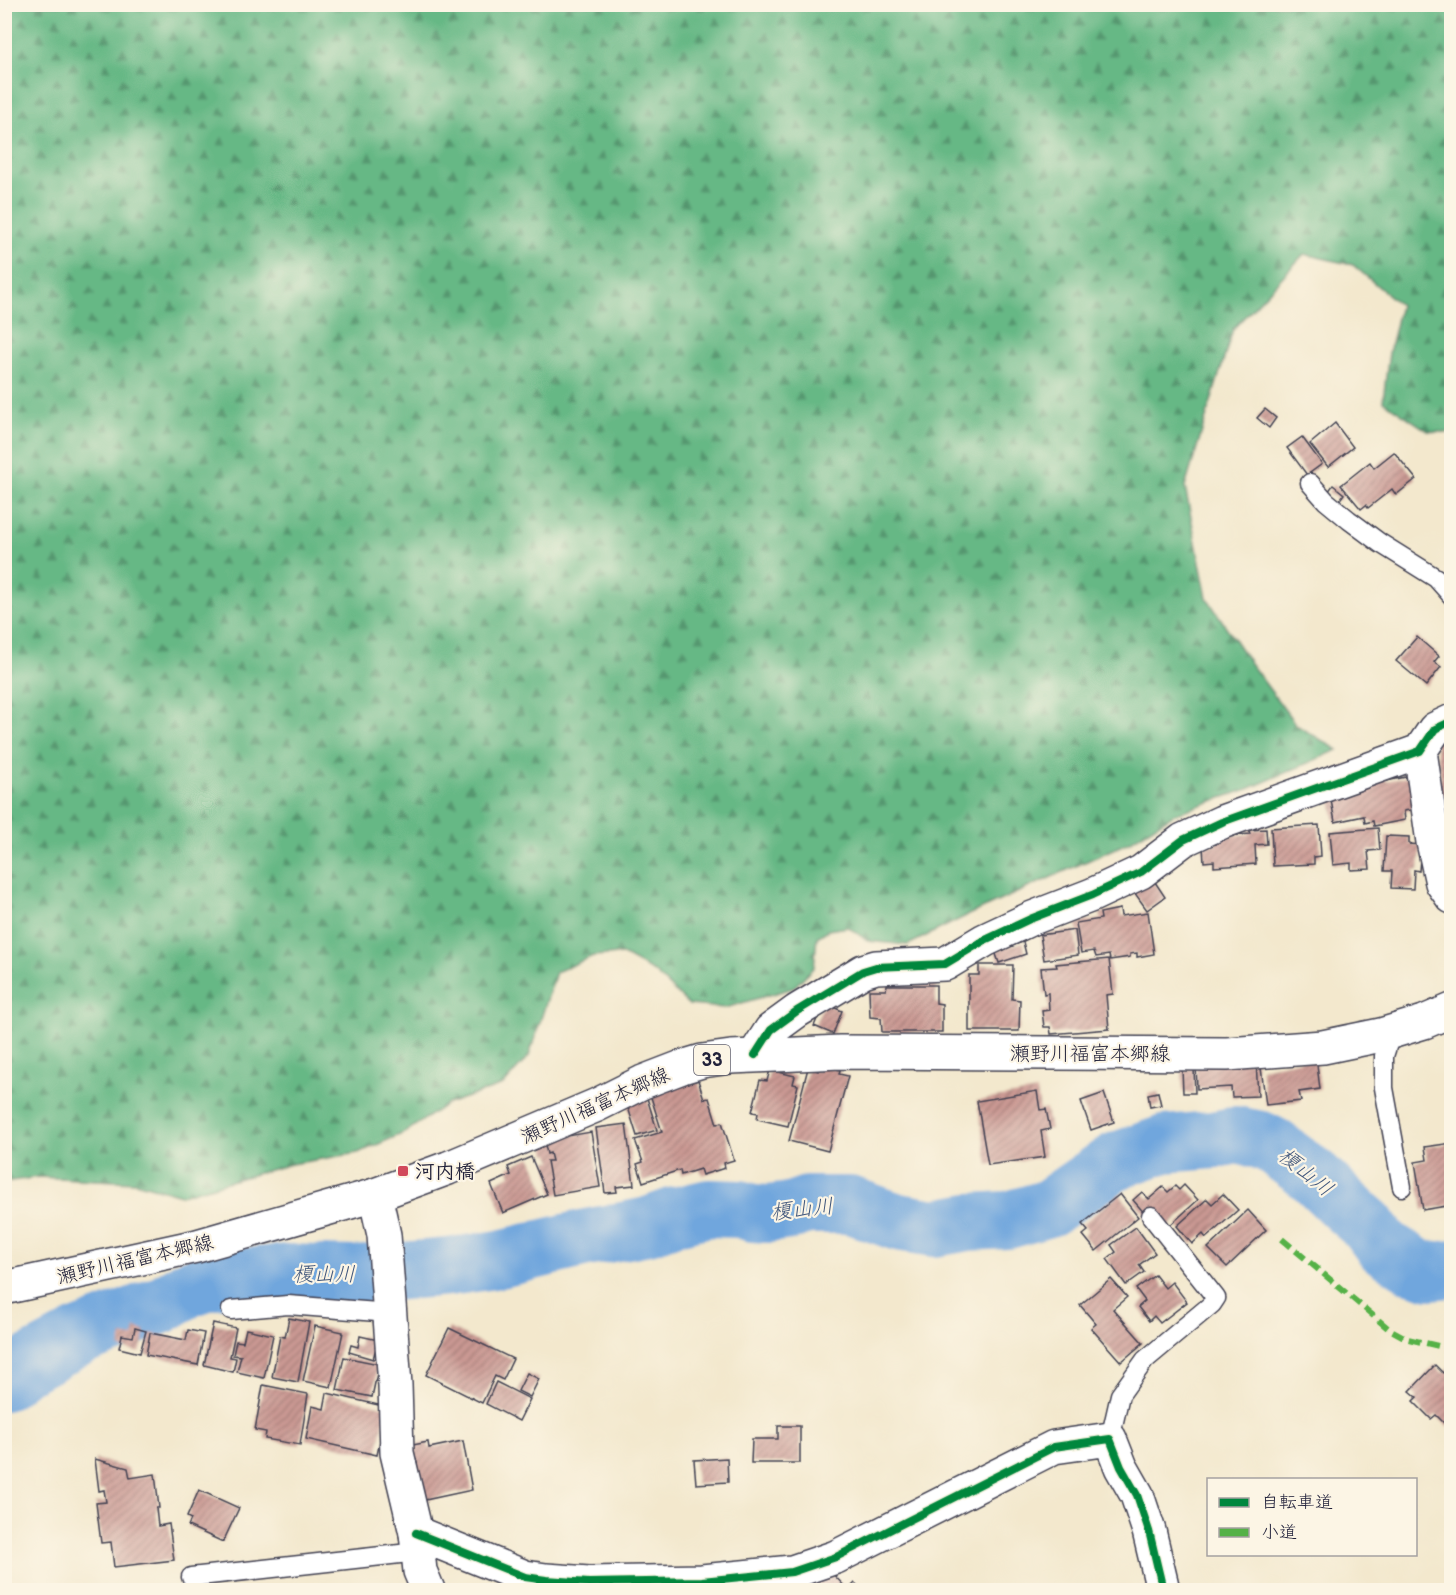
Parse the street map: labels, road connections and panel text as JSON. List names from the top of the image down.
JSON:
{
  "streets": {
    "street": ["瀬野川福富本郷線", "33"]
  },
  "water": ["榎山川"],
  "places": {
    "transit": ["河内橋"]
  },
  "legend": ["自転車道", "小道"]
}
